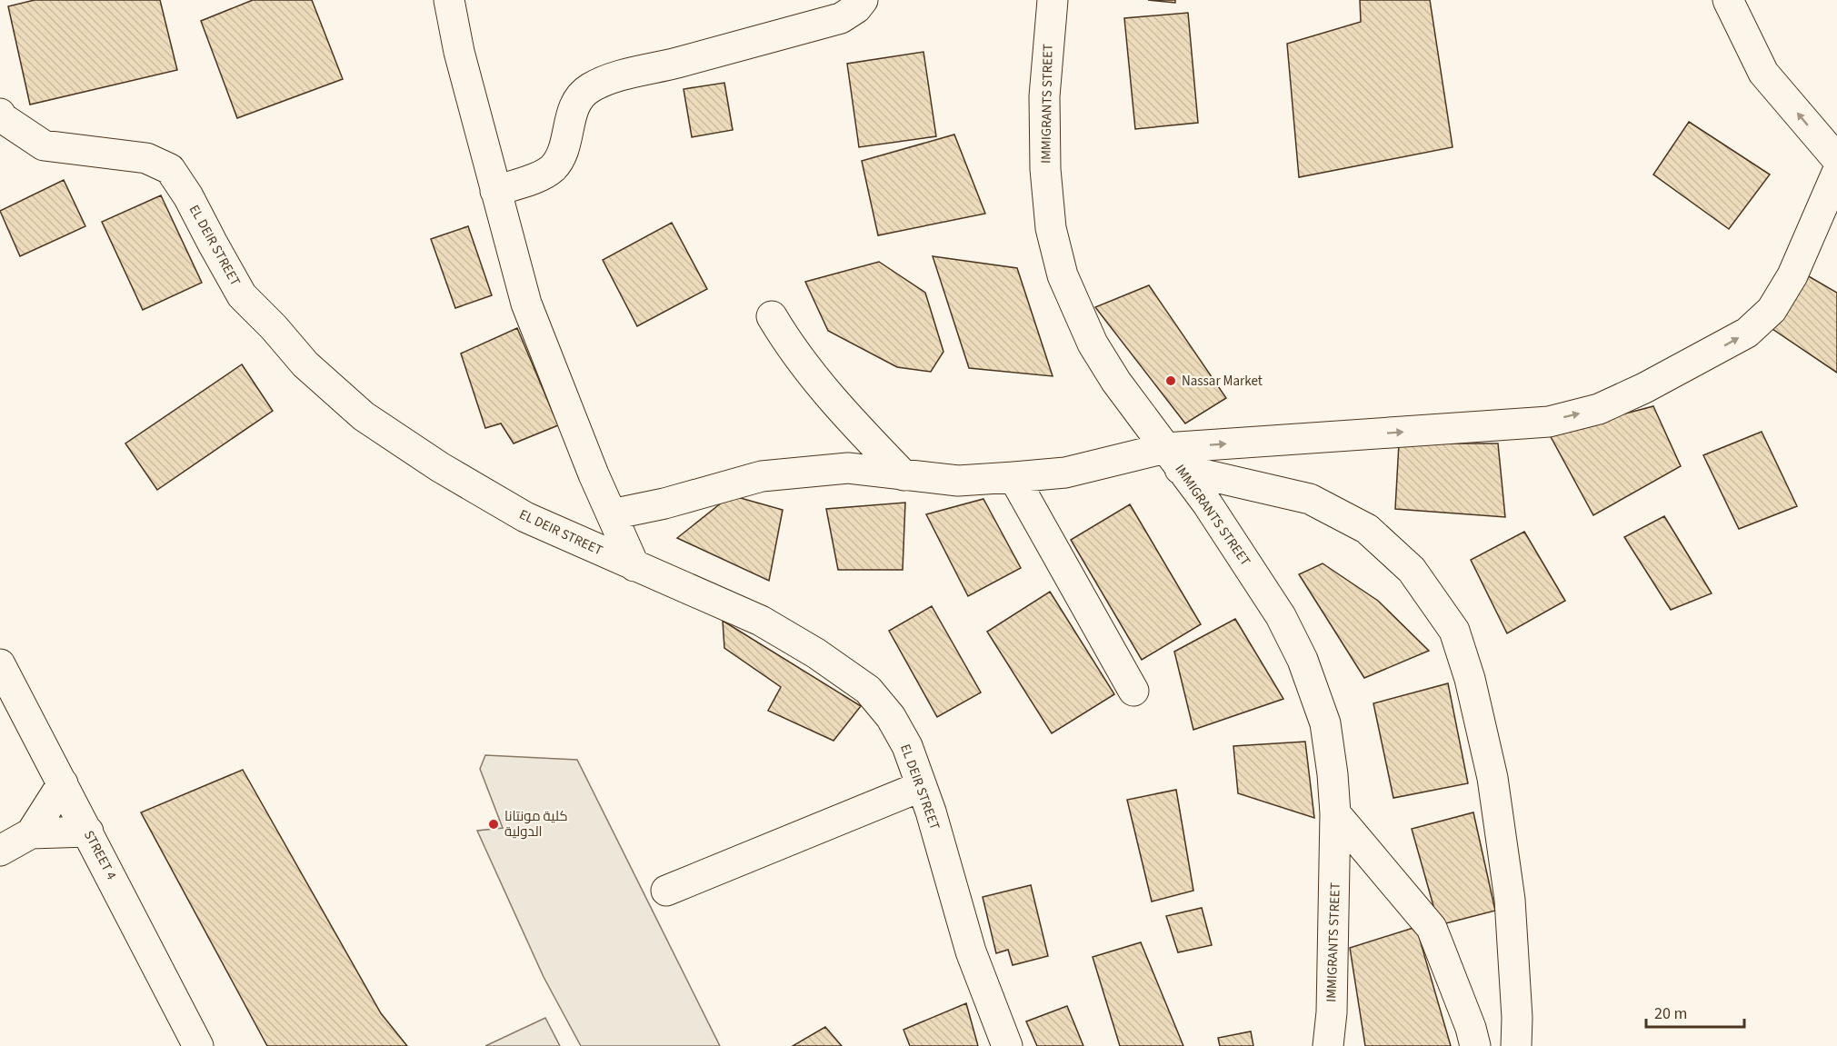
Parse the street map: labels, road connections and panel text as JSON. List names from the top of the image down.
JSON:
{
  "streets": {
    "street": ["IMMIGRANTS STREET", "EL DEIR STREET", "STREET 4"]
  },
  "places": ["Nassar Market", "كلية مونتانا الدولية"],
  "scale_bar": "20 m"
}
